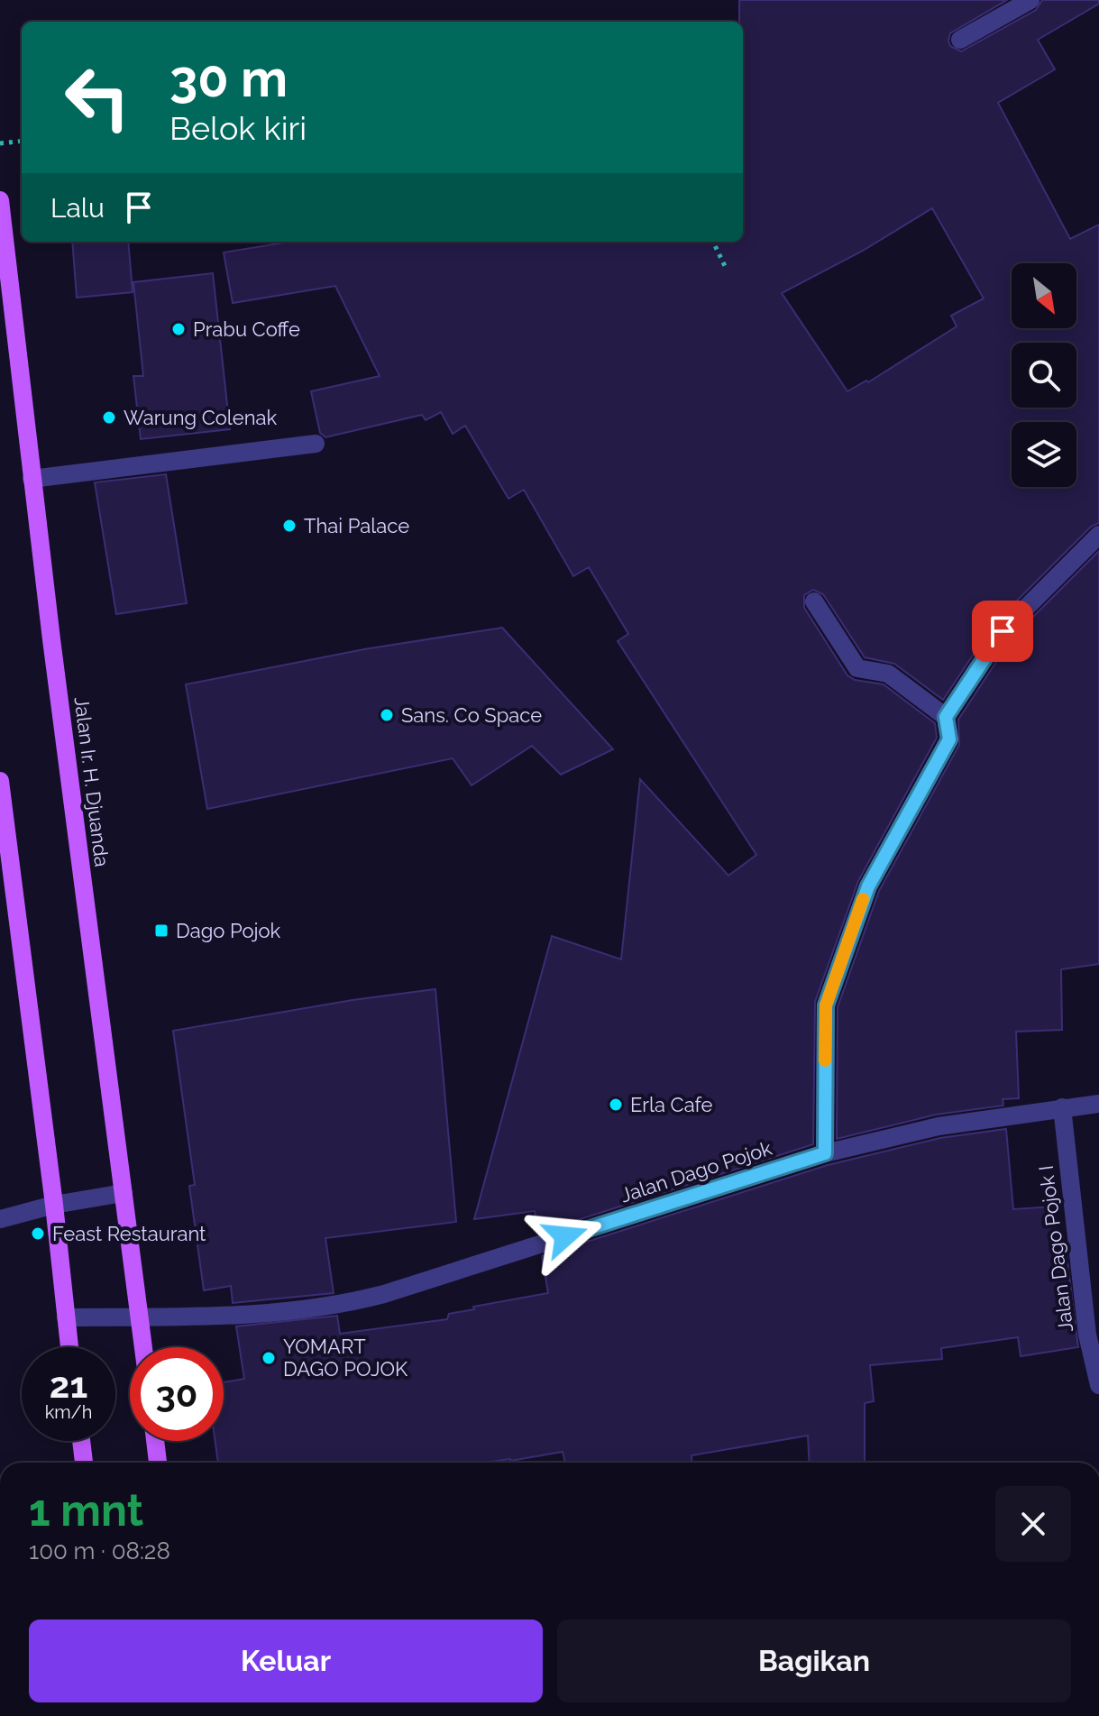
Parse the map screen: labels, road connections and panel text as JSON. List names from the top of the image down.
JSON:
{
  "streets": {
    "main road": ["Jalan Ir. H. Djuanda"],
    "street": ["Jalan Dago Pojok", "Jalan Dago Pojok I"]
  },
  "crossings": [
    ["Jalan Ir. H. Djuanda", "Jalan Dago Pojok"],
    ["Jalan Dago Pojok", "Jalan Dago Pojok I"]
  ],
  "places": {
    "other": [
      "Prabu Coffe",
      "Warung Colenak",
      "Thai Palace",
      "Sans. Co Space",
      "Erla Cafe",
      "Feast Restaurant",
      "YOMART DAGO POJOK"
    ],
    "transit": ["Dago Pojok"]
  },
  "north": "bottom right",
  "page": {
    "turn": ["30 m", "Belok kiri"],
    "then": "Lalu",
    "speed": "21 km/h",
    "limit": "30",
    "heading": ["1 mnt", "100 m · 08:28"],
    "buttons": ["Keluar", "Bagikan"]
  }
}
